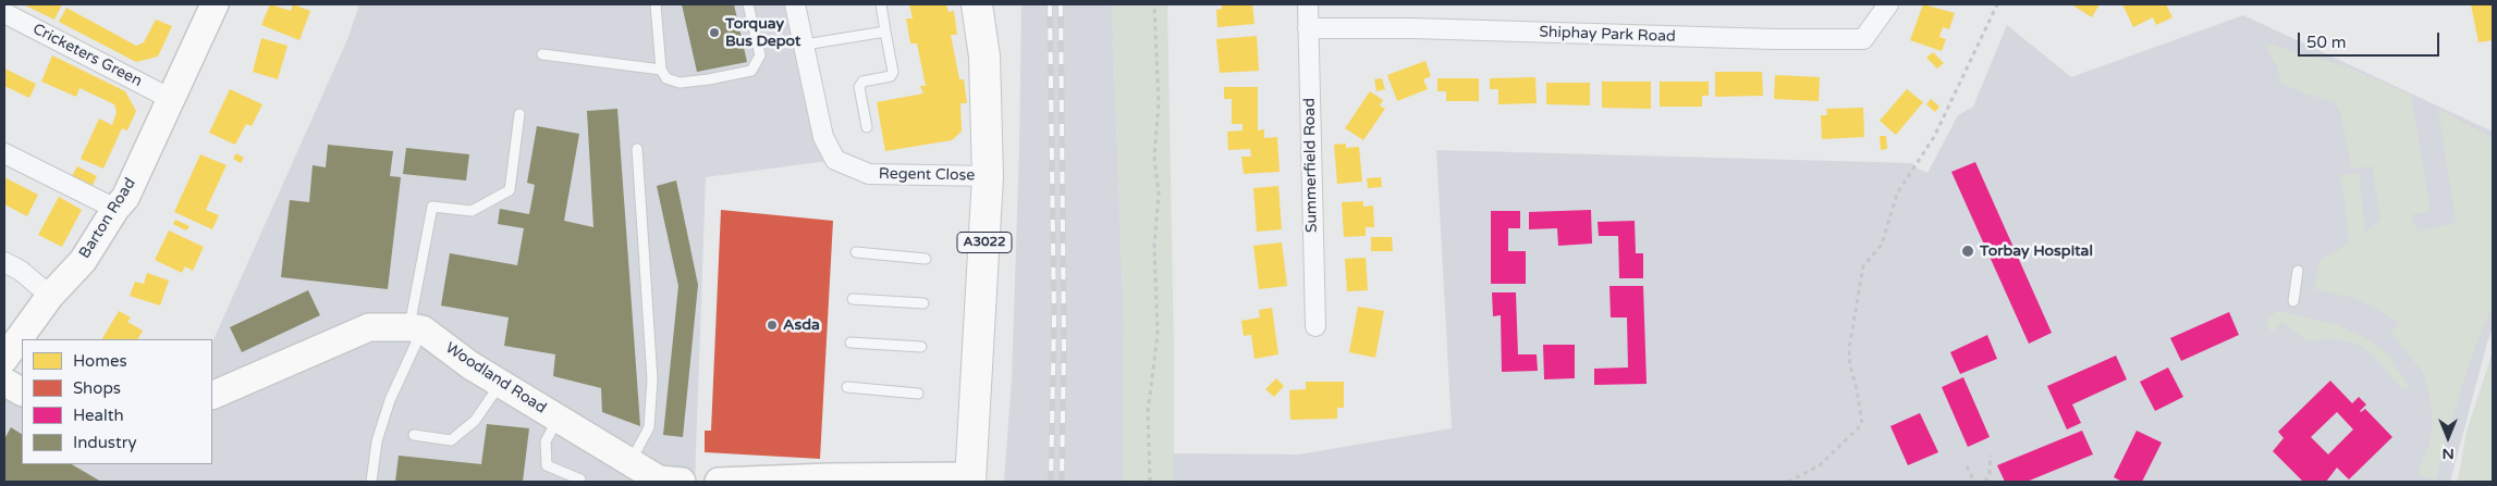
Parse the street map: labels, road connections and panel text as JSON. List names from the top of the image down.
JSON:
{
  "streets": {
    "main road": ["A3022"],
    "street": [
      "Shiphay Park Road",
      "Cricketers Green",
      "Summerfield Road",
      "Regent Close",
      "Barton Road",
      "Woodland Road"
    ]
  },
  "crossings": [
    ["Shiphay Park Road", "Summerfield Road"],
    ["Cricketers Green", "Barton Road"],
    ["Regent Close", "A3022"]
  ],
  "places": ["Torquay Bus Depot", "Torbay Hospital", "Asda"],
  "legend": [
    "Homes",
    "Shops",
    "Health",
    "Industry"
  ],
  "scale_bar": "50 m",
  "north": "bottom"
}
